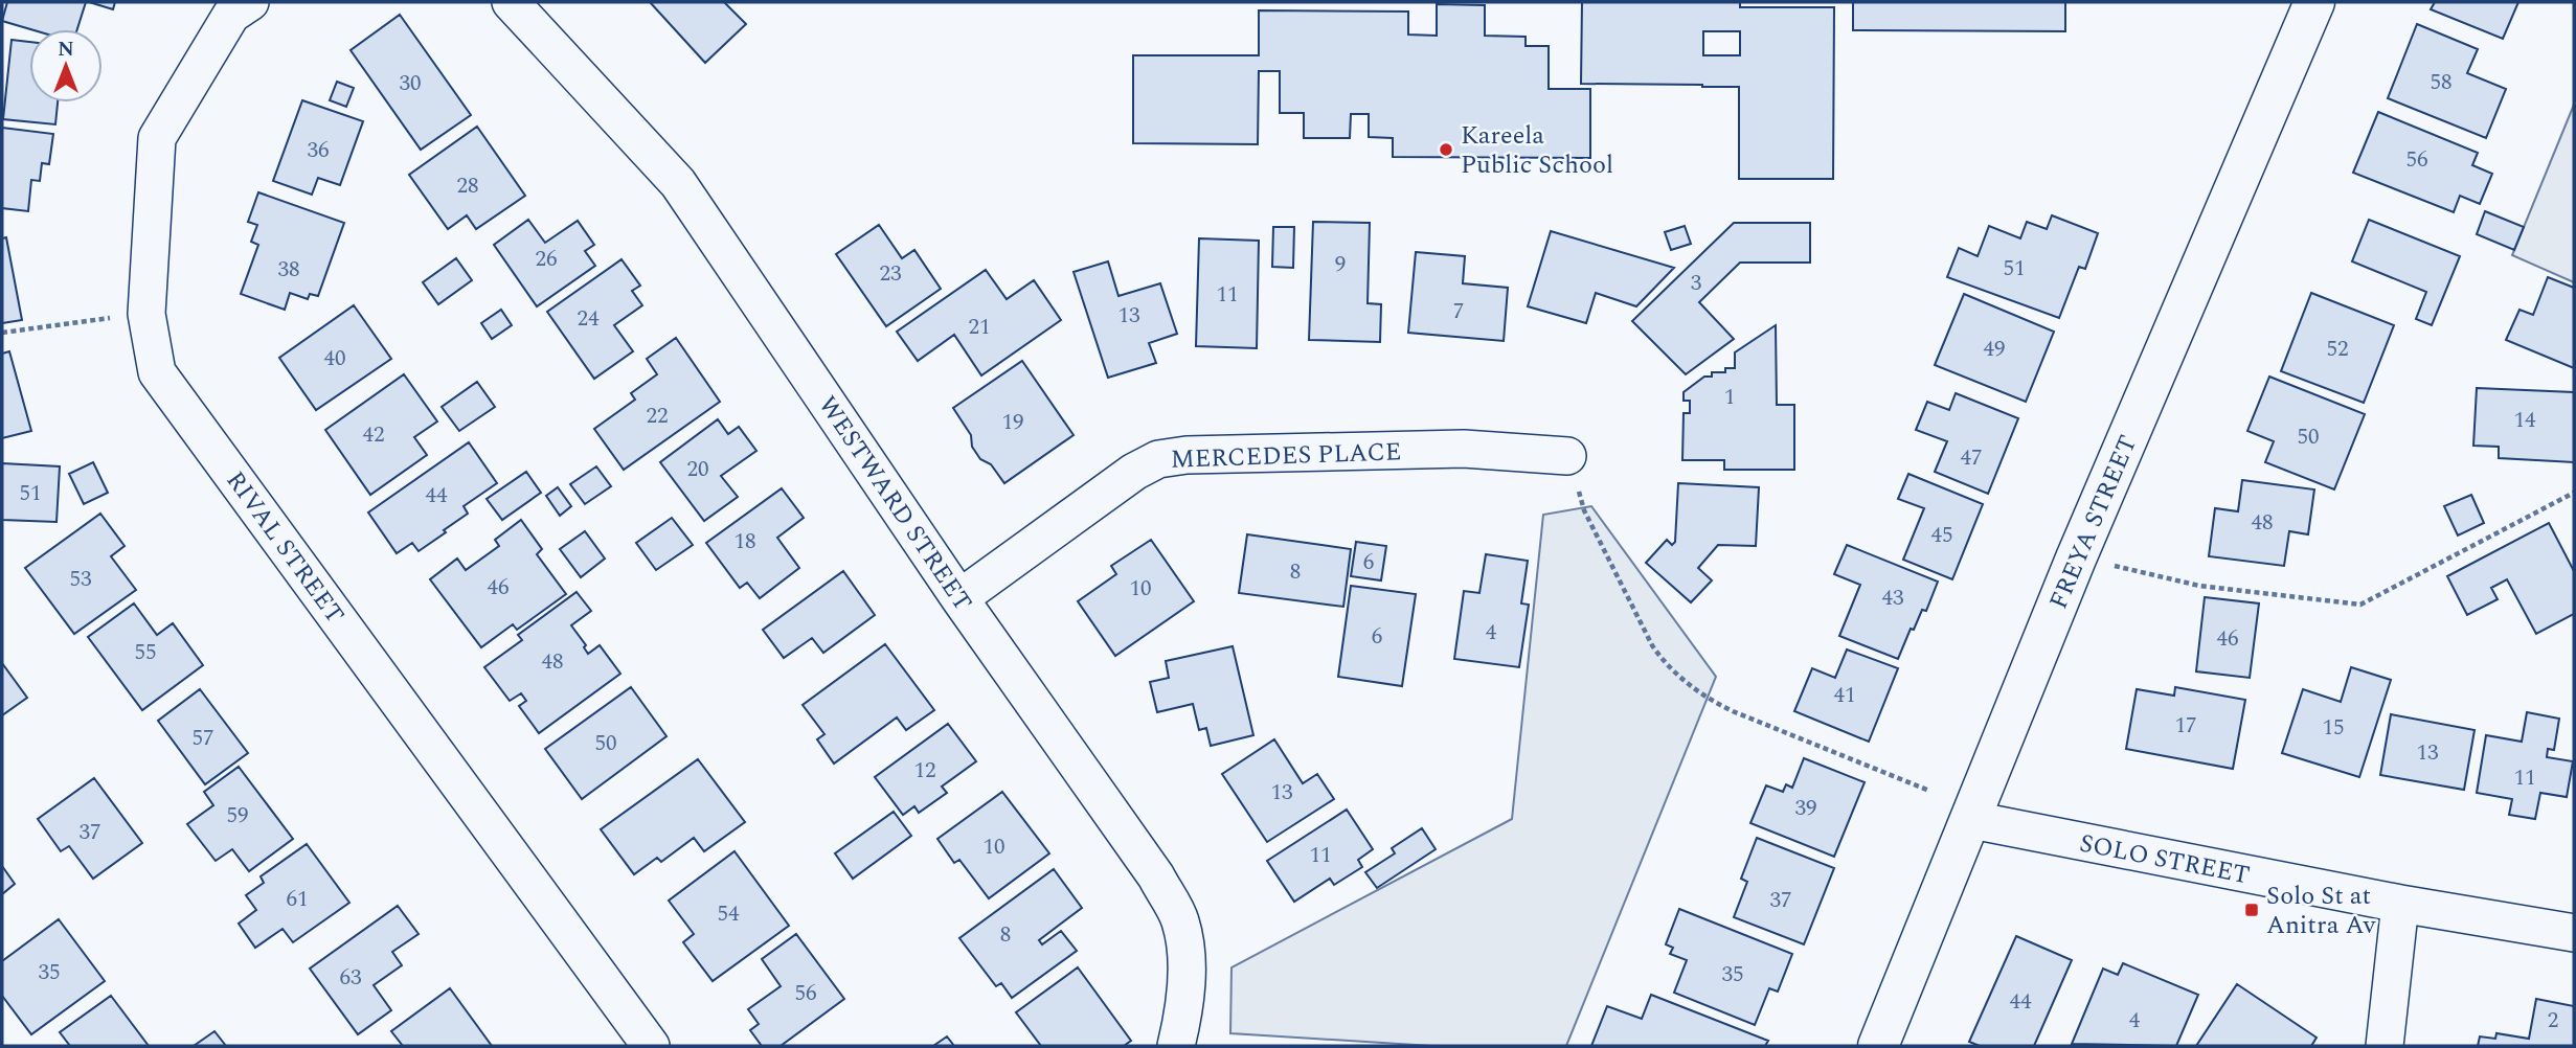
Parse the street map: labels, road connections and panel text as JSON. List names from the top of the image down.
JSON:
{
  "streets": {
    "street": [
      "MERCEDES PLACE",
      "WESTWARD STREET",
      "FREYA STREET",
      "RIVAL STREET",
      "SOLO STREET"
    ]
  },
  "crossings": [
    ["MERCEDES PLACE", "WESTWARD STREET"],
    ["FREYA STREET", "SOLO STREET"]
  ],
  "places": {
    "other": ["Kareela Public School"],
    "transit": ["Solo St at Anitra Av"]
  },
  "house_numbers": [
    "58",
    "30",
    "36",
    "56",
    "28",
    "26",
    "9",
    "51",
    "38",
    "23",
    "3",
    "11",
    "7",
    "13",
    "24",
    "21",
    "49",
    "52",
    "40",
    "1",
    "22",
    "14",
    "19",
    "42",
    "50",
    "47",
    "20",
    "51",
    "44",
    "48",
    "45",
    "18",
    "6",
    "8",
    "53",
    "46",
    "10",
    "43",
    "4",
    "6",
    "46",
    "55",
    "48",
    "41",
    "17",
    "15",
    "57",
    "50",
    "13",
    "12",
    "11",
    "13",
    "39",
    "59",
    "37",
    "10",
    "11",
    "61",
    "37",
    "54",
    "8",
    "35",
    "35",
    "63",
    "56",
    "44",
    "4",
    "2"
  ],
  "north": "top"
}
